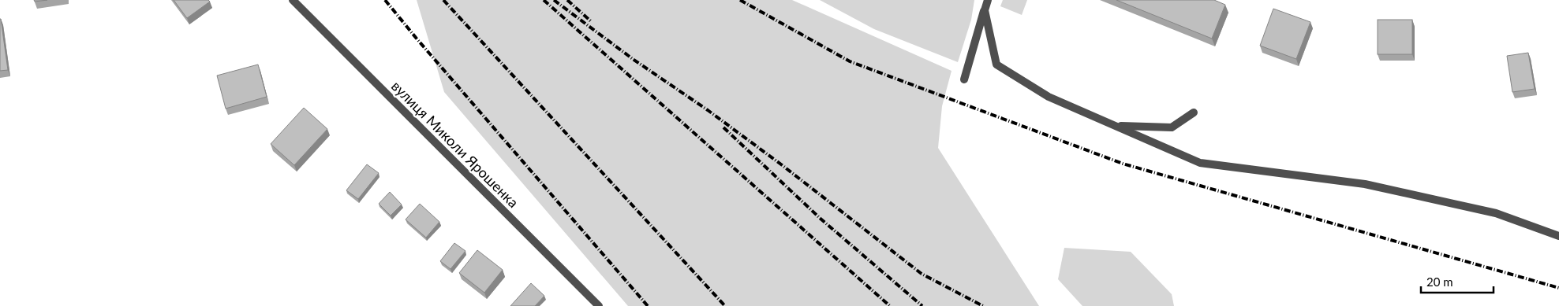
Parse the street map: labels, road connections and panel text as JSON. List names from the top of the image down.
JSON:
{
  "streets": {
    "street": ["вулиця Миколи Ярошенка"]
  },
  "scale_bar": "20 m"
}
